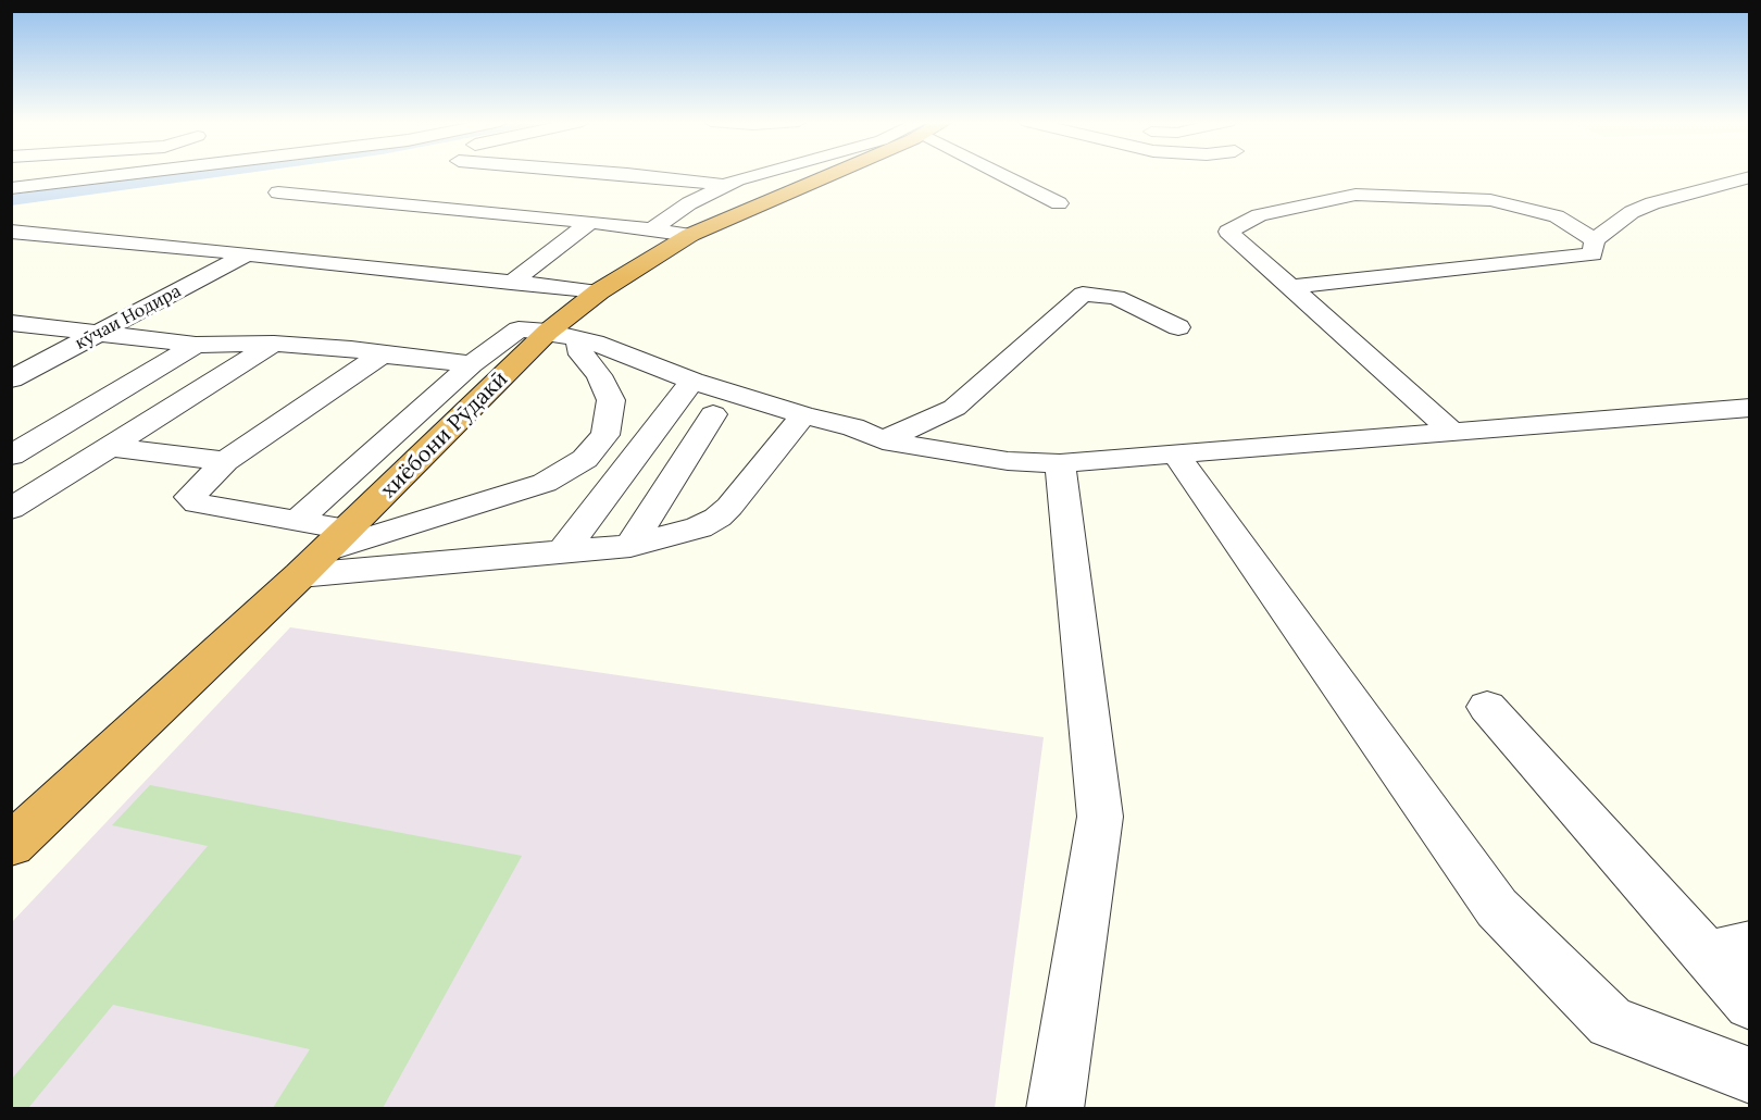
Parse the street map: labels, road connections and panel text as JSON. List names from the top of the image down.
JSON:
{
  "streets": {
    "highway": ["хиёбони Рӯдакӣ"],
    "street": ["кӯчаи Нодира"]
  }
}
